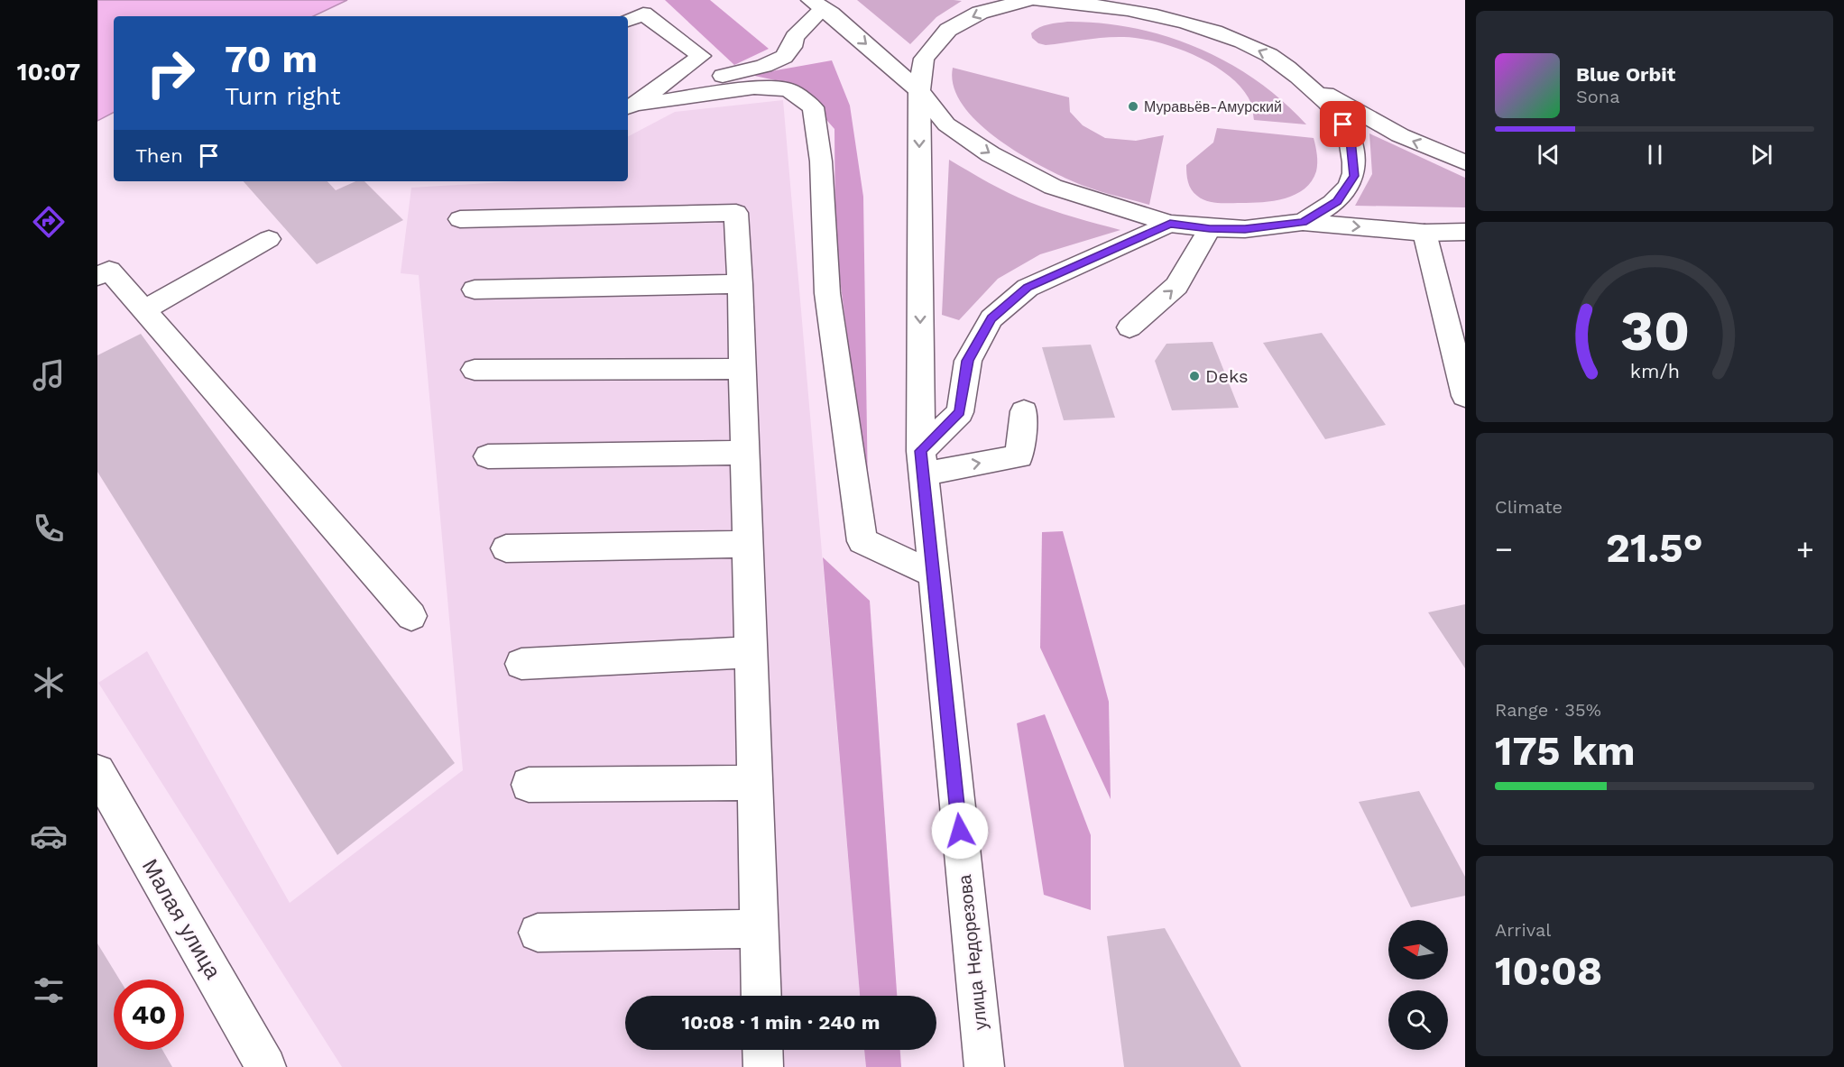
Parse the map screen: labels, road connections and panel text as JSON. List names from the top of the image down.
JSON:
{
  "streets": {
    "main road": ["Малая улица", "улица Недорезова"]
  },
  "places": ["Муравьёв-Амурский", "Deks"],
  "north": "left",
  "page": {
    "tabs": "10:07",
    "turn": ["70 m", "Turn right"],
    "song": ["Blue Orbit", "Sona"],
    "then": "Then",
    "tile": [
      "Climate",
      ["Range · 35%", "175 km"],
      ["Arrival", "10:08"]
    ],
    "heat": ["−", "21.5°", "+"],
    "limit": "40",
    "trip": "10:08 · 1 min · 240 m",
    "gauge": ["30", "km/h"]
  }
}
